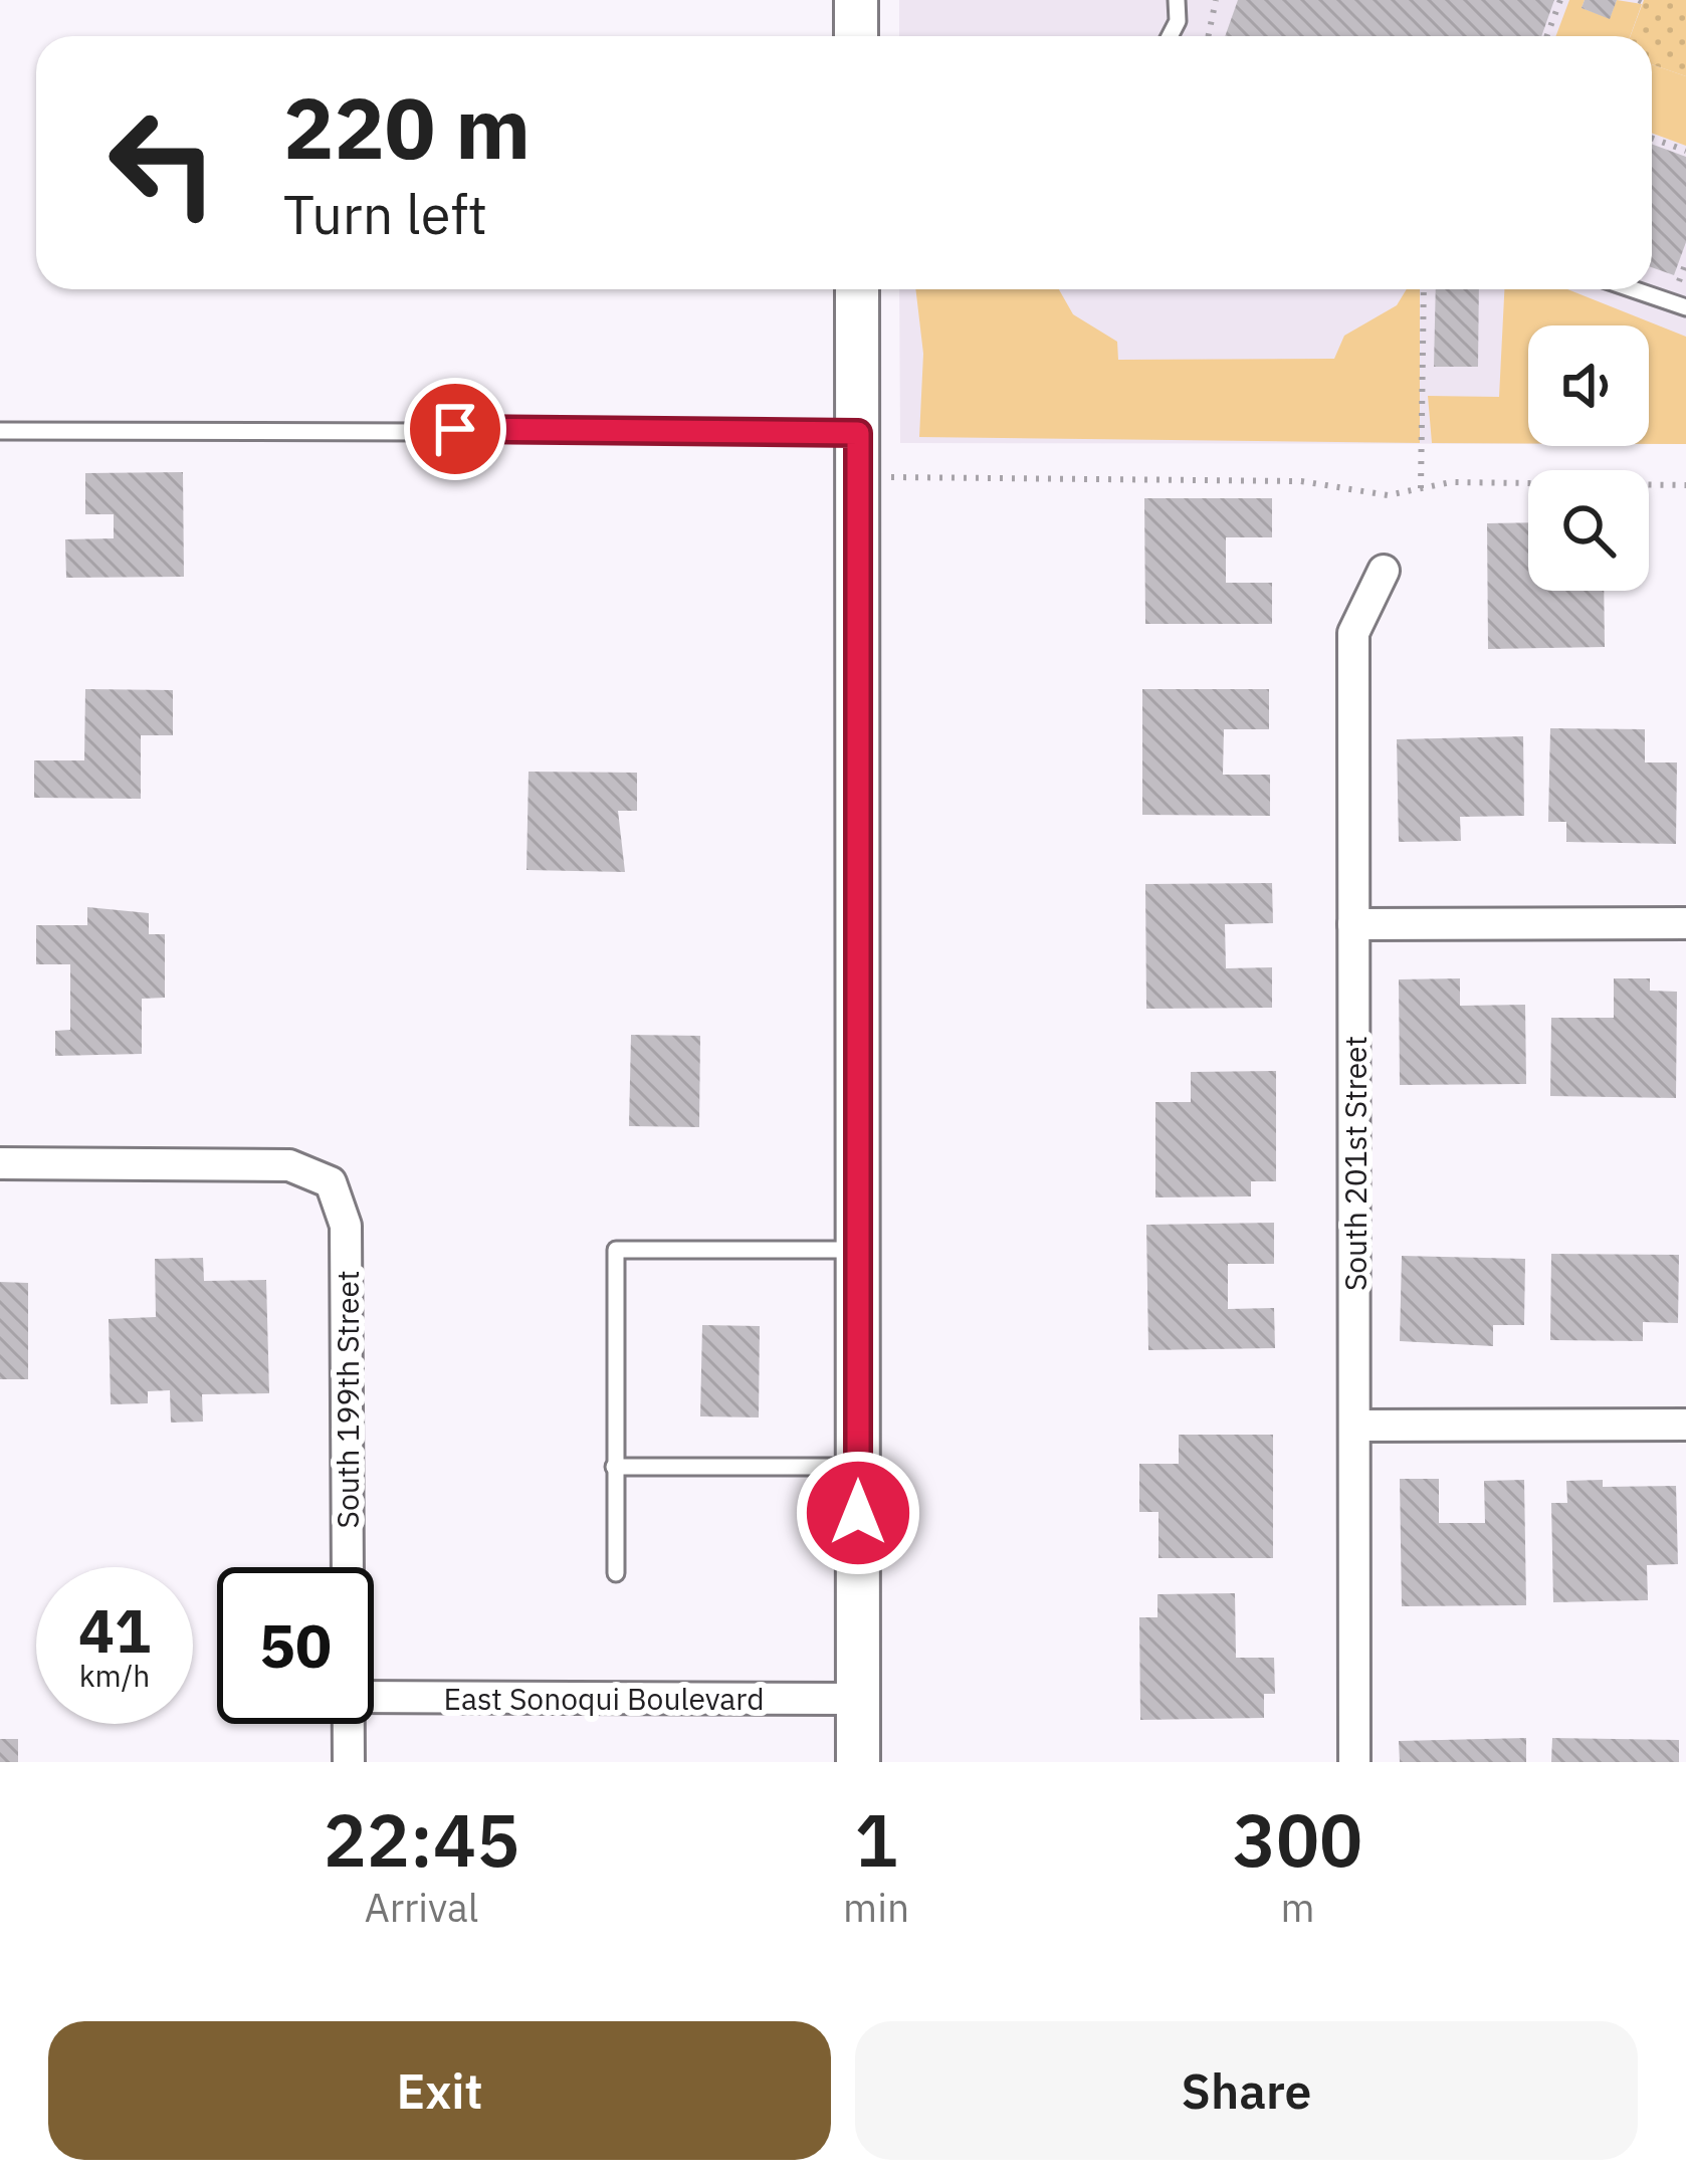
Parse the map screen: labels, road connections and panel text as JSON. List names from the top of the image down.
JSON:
{
  "streets": {
    "street": ["South 201st Street", "South 199th Street", "East Sonoqui Boulevard"]
  },
  "page": {
    "turn": ["220 m", "Turn left"],
    "speed": "41 km/h",
    "limit": "50",
    "eta": [
      "22:45",
      "Arrival",
      "1",
      "min",
      "300",
      "m"
    ],
    "buttons": ["Exit", "Share"]
  }
}
